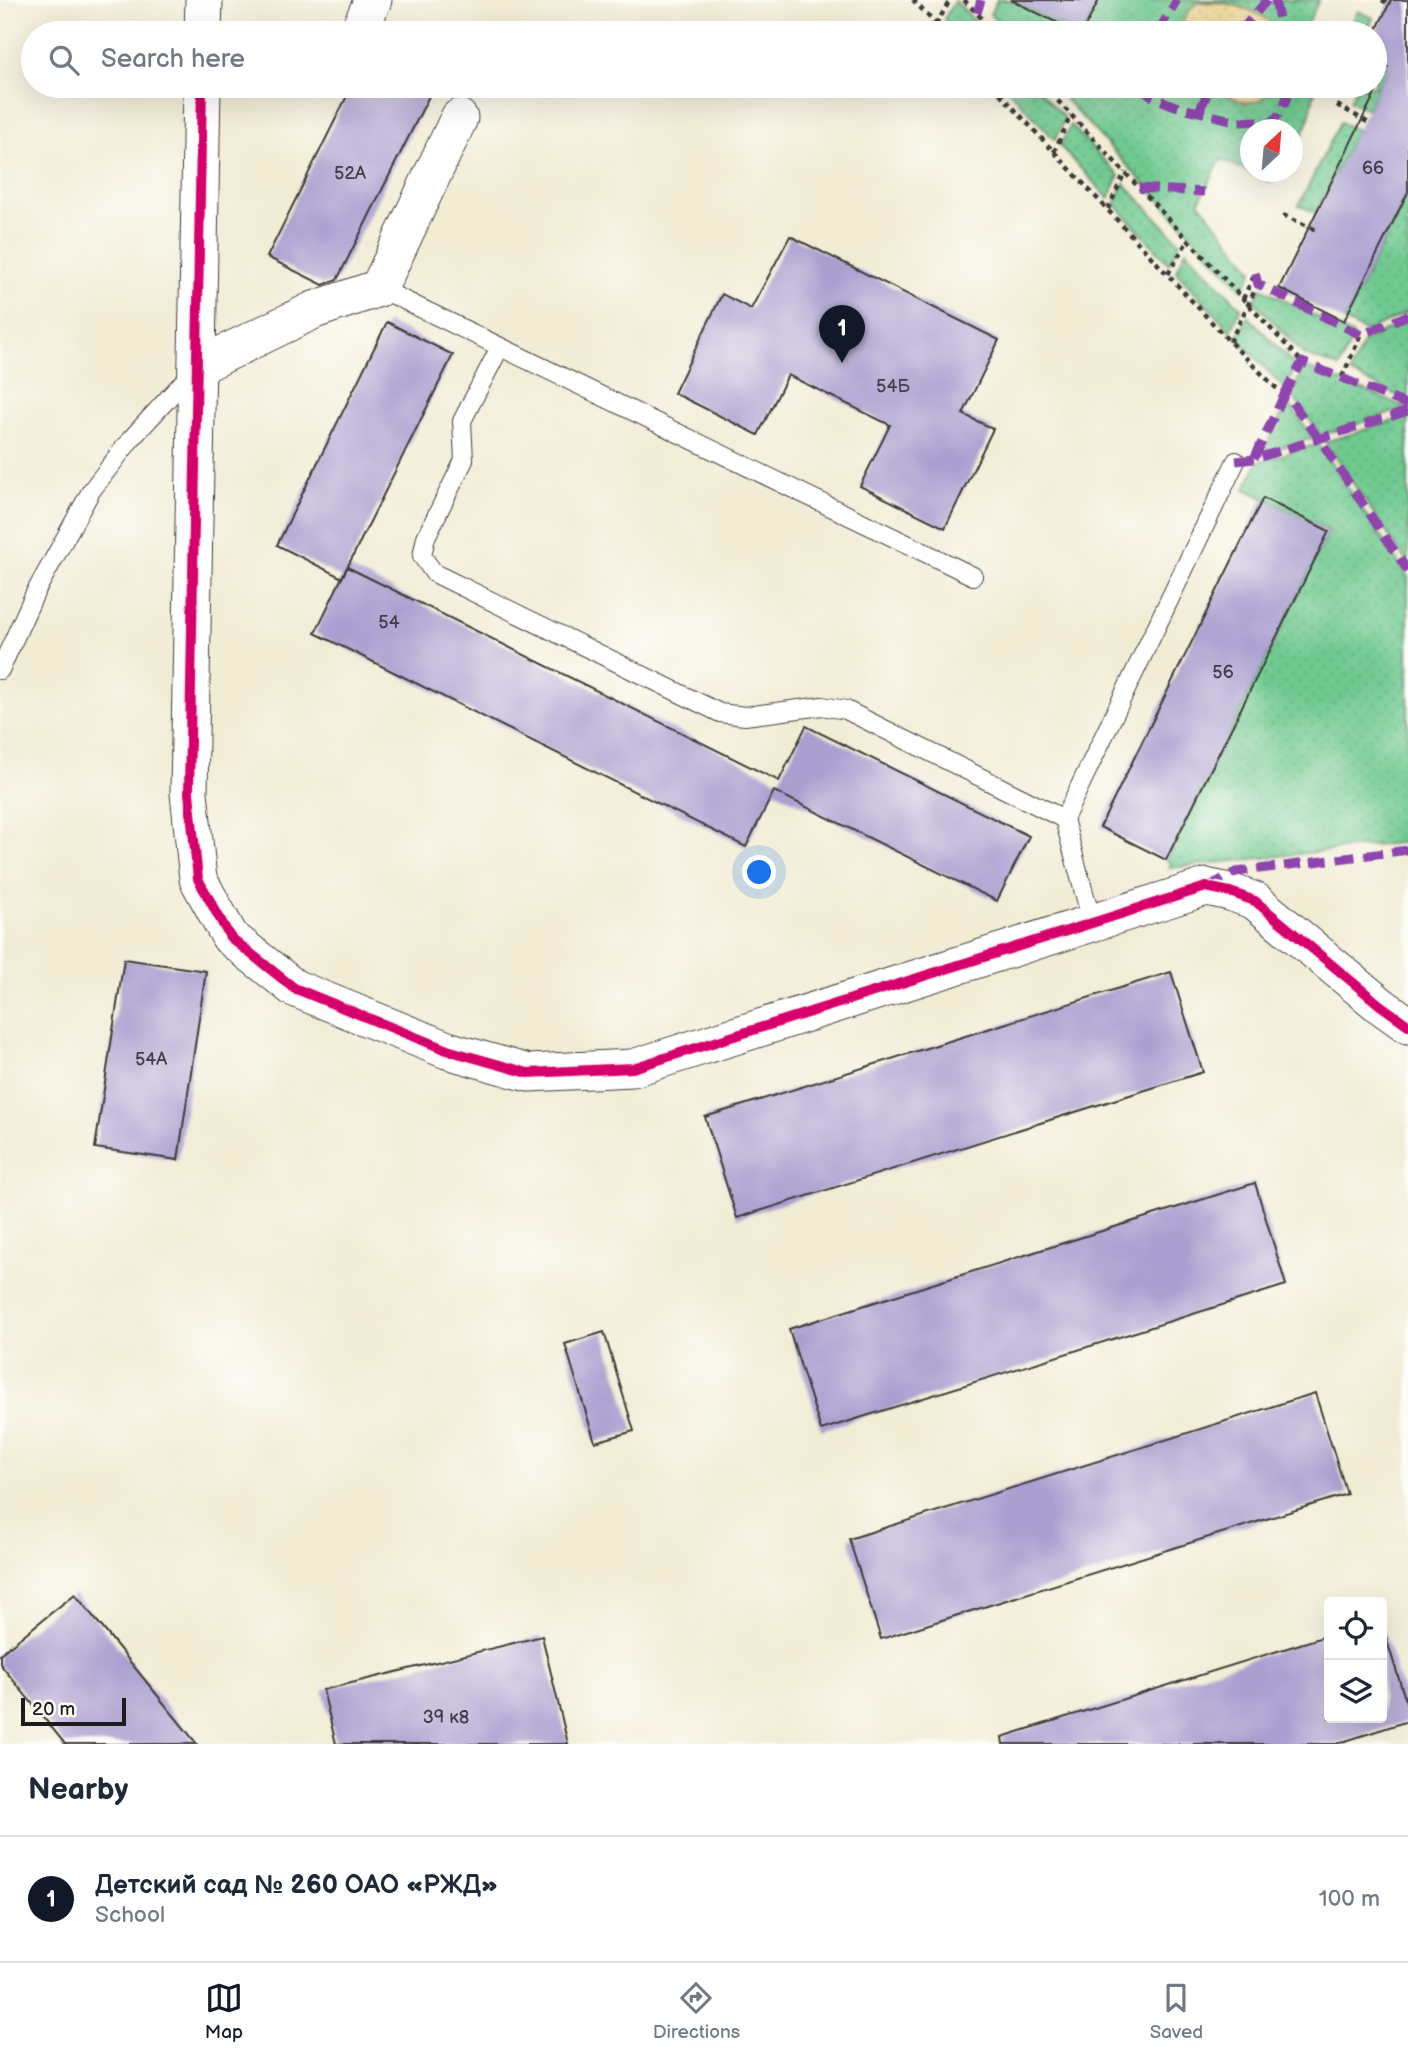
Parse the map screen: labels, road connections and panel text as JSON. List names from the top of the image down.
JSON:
{
  "house_numbers": [
    "66",
    "52А",
    "54Б",
    "54",
    "56",
    "54А",
    "39 к8"
  ],
  "scale_bar": "20 m",
  "north": "top right",
  "page": {
    "search": "Search here",
    "pins": "1",
    "scale": "20 m",
    "heading": "Nearby",
    "list": [
      {
        "mark": "1",
        "name": "Детский сад № 260 ОАО «РЖД»",
        "note": "School",
        "value": "100 m"
      }
    ],
    "nav": ["Map", "Directions", "Saved"]
  }
}
